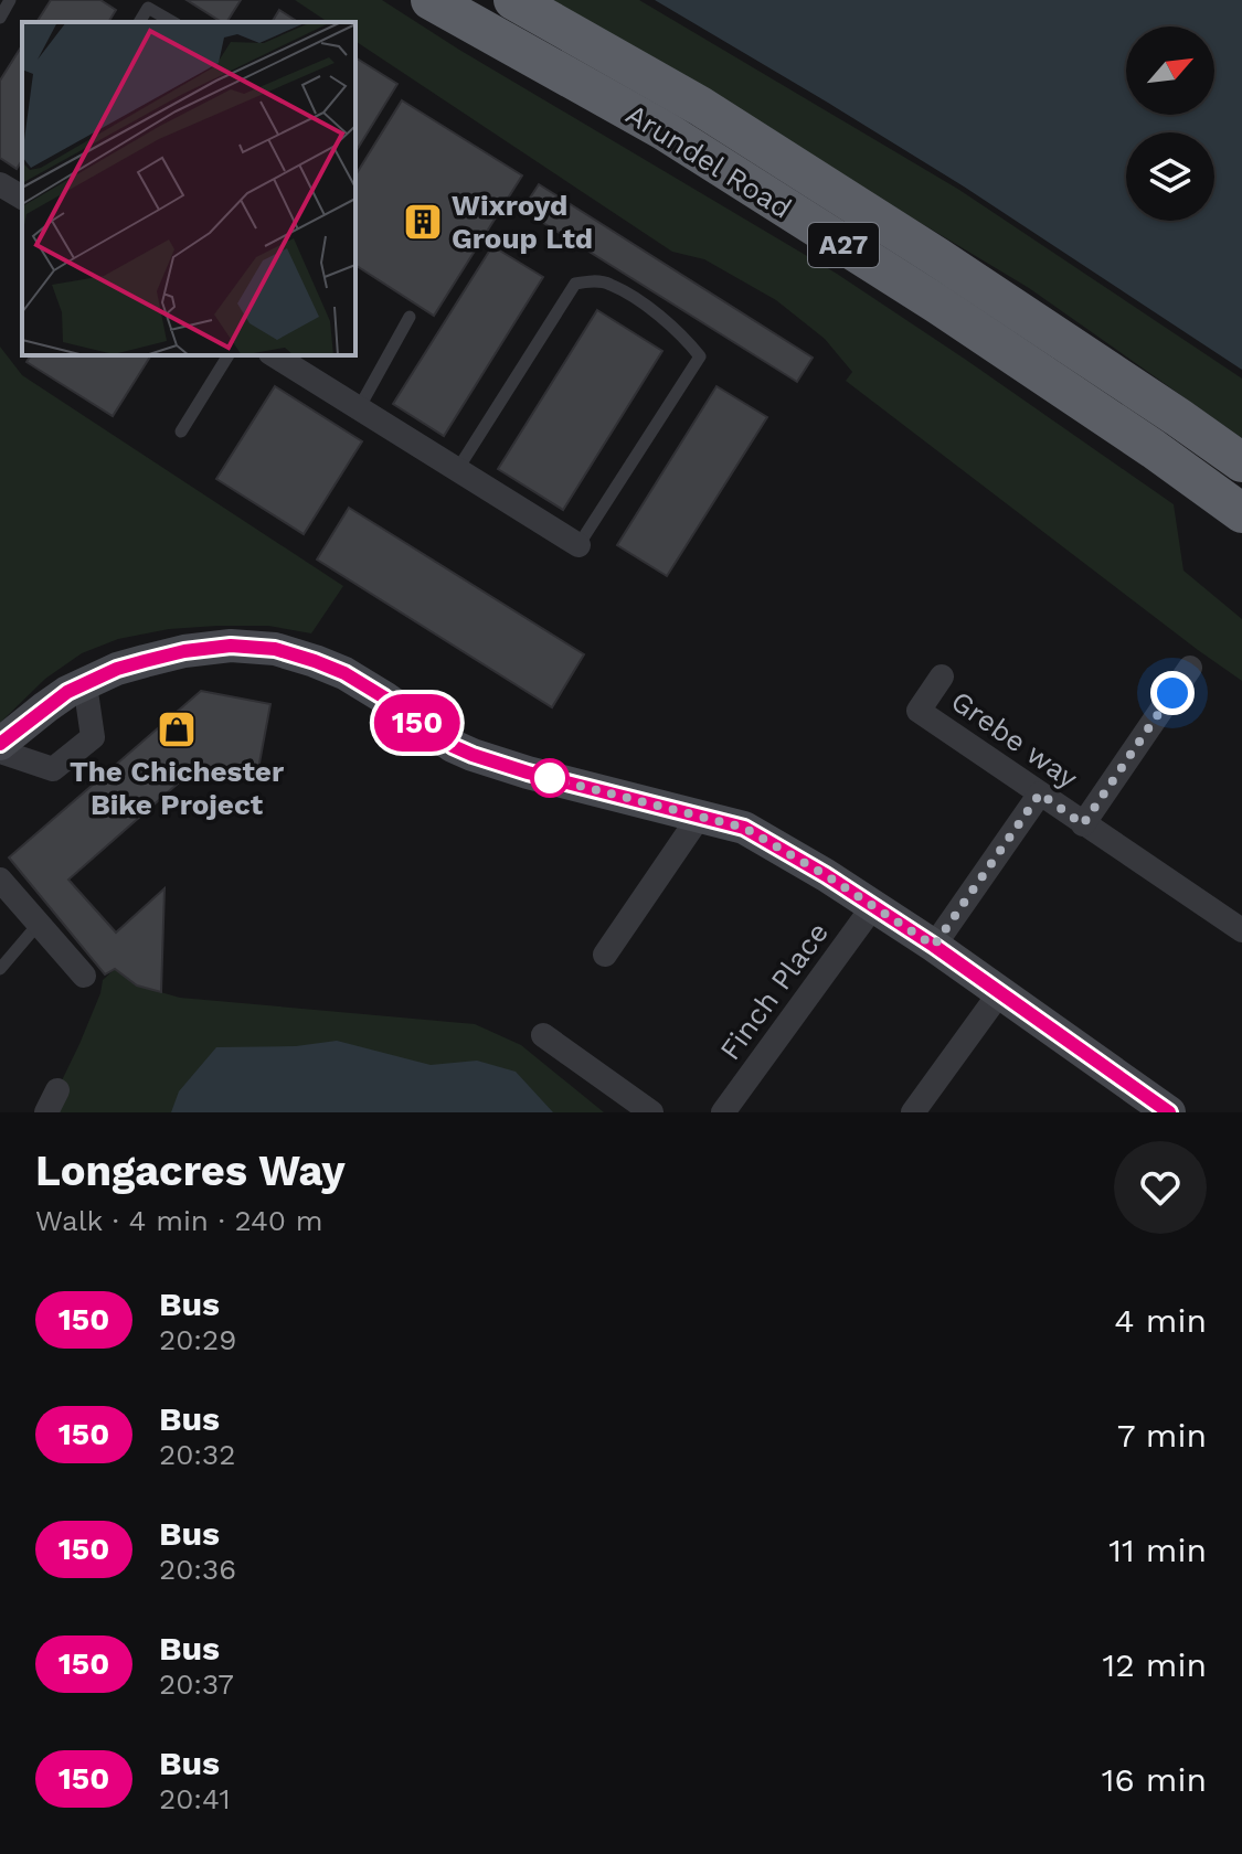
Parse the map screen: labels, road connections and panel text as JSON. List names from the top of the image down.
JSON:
{
  "streets": {
    "highway": ["Arundel Road", "A27"],
    "street": ["Grebe way", "Finch Place"]
  },
  "places": {
    "building": ["Wixroyd Group Ltd"],
    "shop": ["The Chichester Bike Project"]
  },
  "lines": ["bus line 150"],
  "north": "top right",
  "page": {
    "on_map": "150",
    "heading": ["Longacres Way", "Walk · 4 min · 240 m"],
    "list": [
      {
        "mark": "150",
        "name": "Bus",
        "note": "20:29",
        "value": "4 min"
      },
      {
        "mark": "150",
        "name": "Bus",
        "note": "20:32",
        "value": "7 min"
      },
      {
        "mark": "150",
        "name": "Bus",
        "note": "20:36",
        "value": "11 min"
      },
      {
        "mark": "150",
        "name": "Bus",
        "note": "20:37",
        "value": "12 min"
      },
      {
        "mark": "150",
        "name": "Bus",
        "note": "20:41",
        "value": "16 min"
      }
    ]
  }
}
